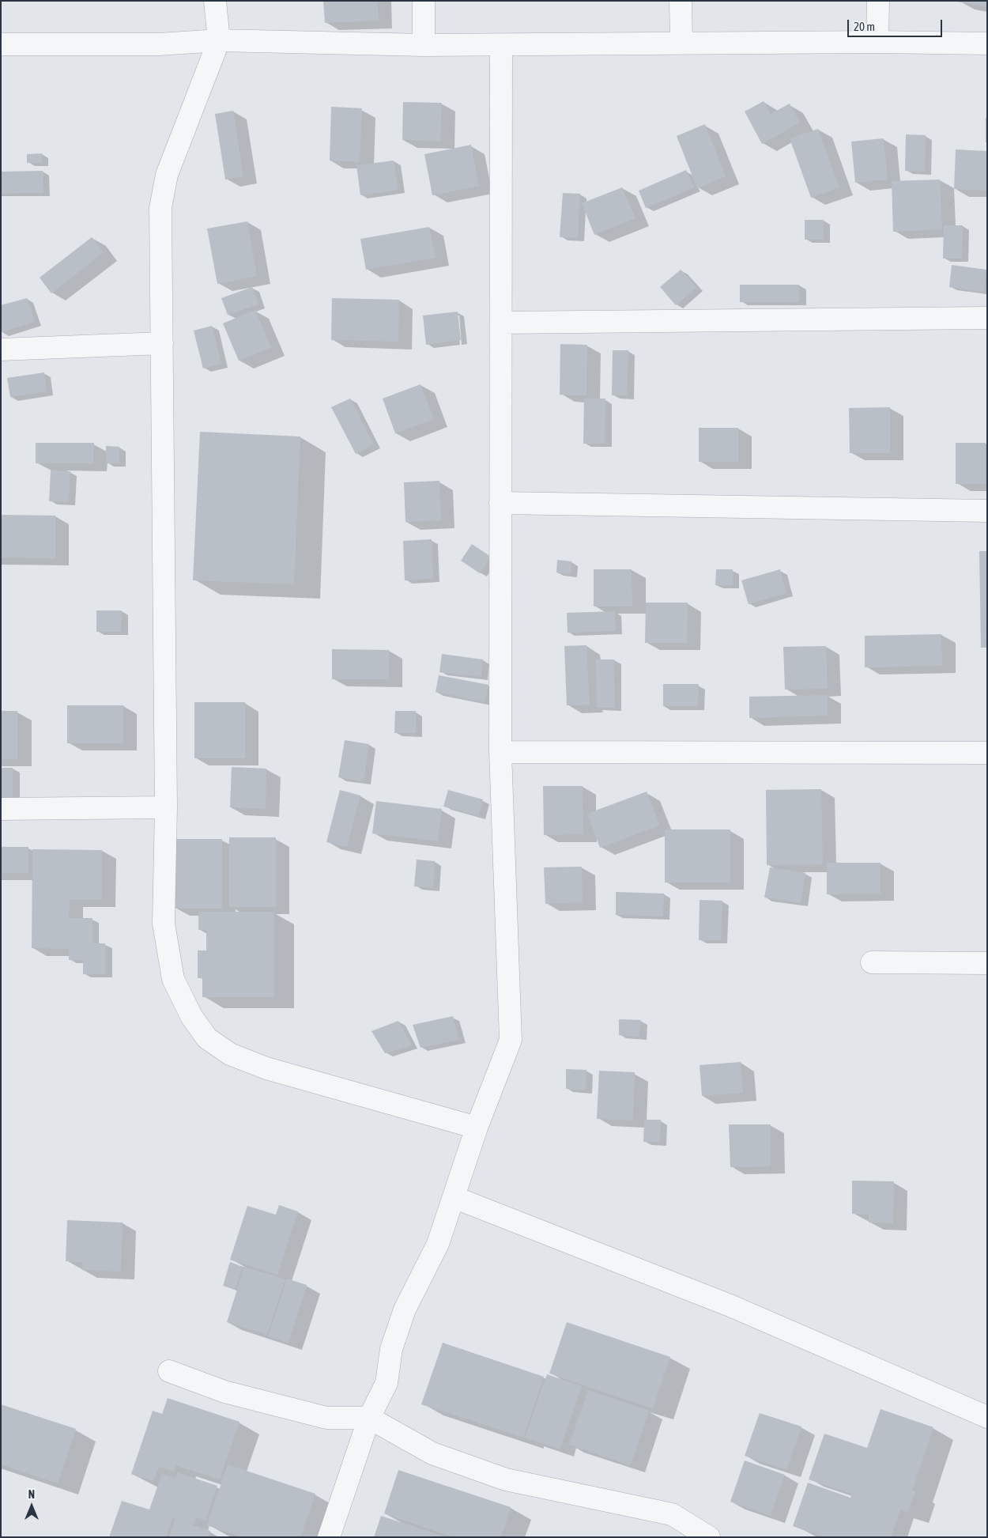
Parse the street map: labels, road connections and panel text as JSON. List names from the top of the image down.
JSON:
{
  "scale_bar": "20 m",
  "north": "top"
}
